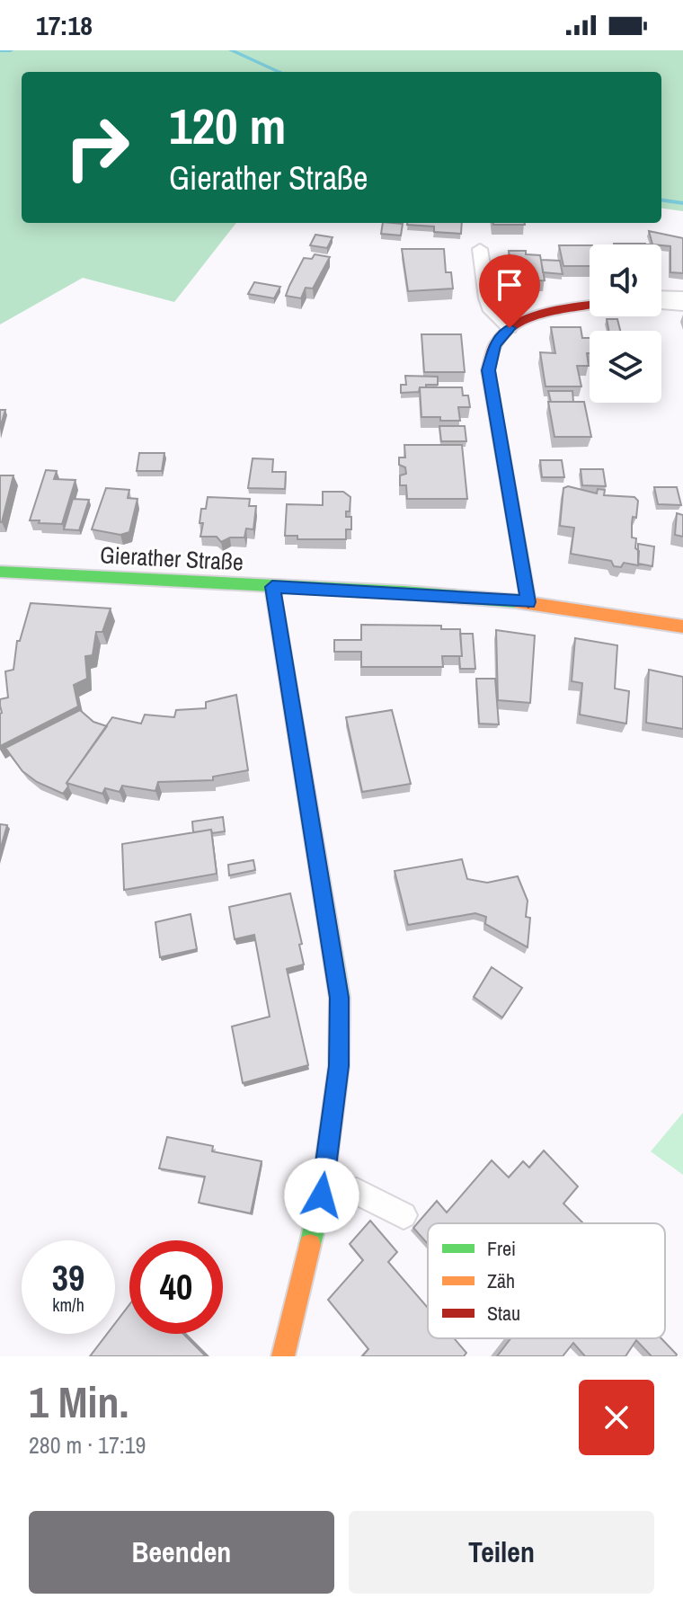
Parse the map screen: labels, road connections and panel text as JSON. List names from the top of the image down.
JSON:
{
  "streets": {
    "street": ["Gierather Straße"]
  },
  "legend": ["Frei", "Zäh", "Stau"],
  "page": {
    "status": "17:18",
    "turn": ["120 m", "Gierather Straße"],
    "speed": "39 km/h",
    "limit": "40",
    "heading": ["1 Min.", "280 m · 17:19"],
    "buttons": ["Beenden", "Teilen"]
  }
}
